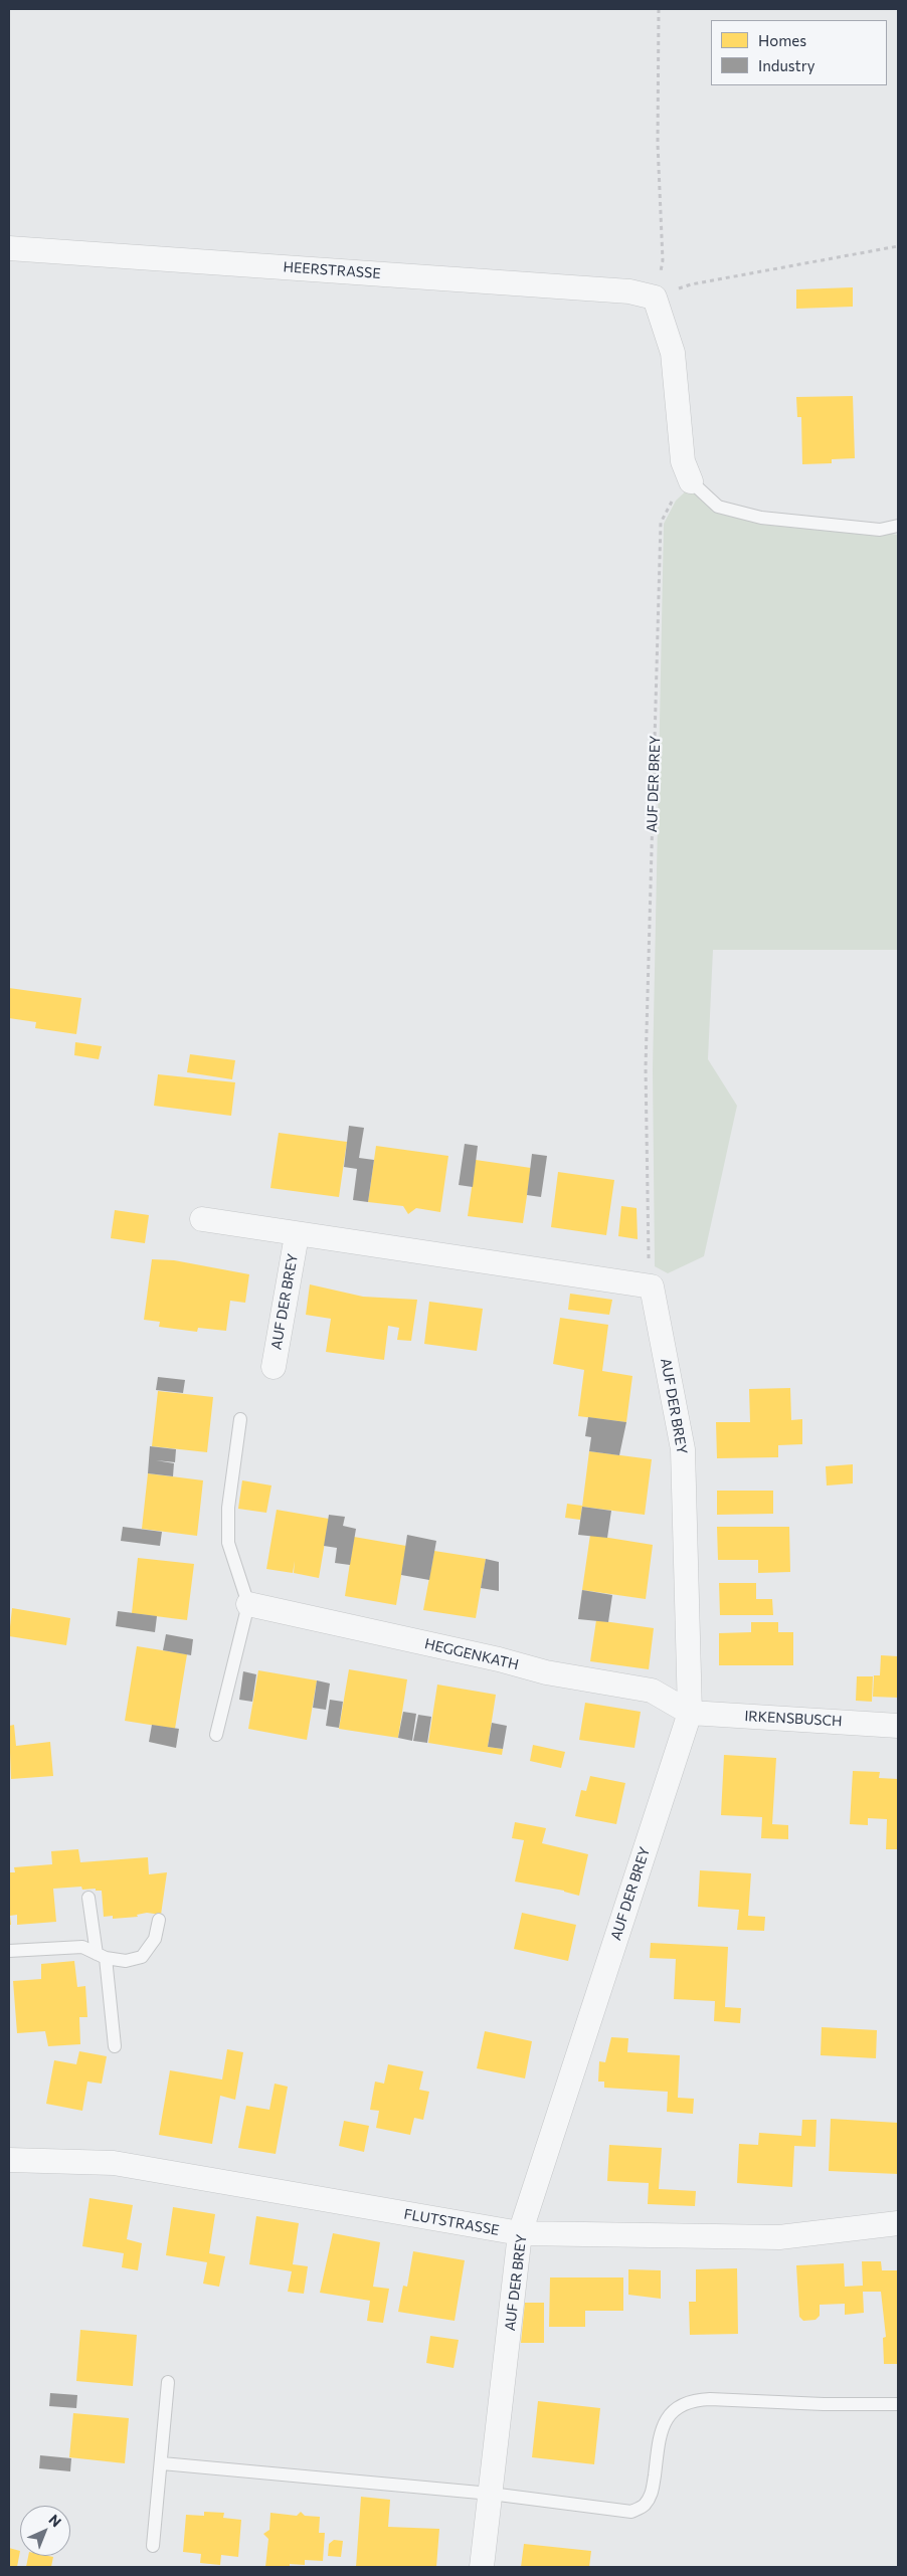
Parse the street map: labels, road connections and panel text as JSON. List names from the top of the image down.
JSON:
{
  "streets": {
    "street": [
      "HEERSTRASSE",
      "AUF DER BREY",
      "HEGGENKATH",
      "IRKENSBUSCH",
      "FLUTSTRASSE"
    ]
  },
  "crossings": [
    ["AUF DER BREY", "HEGGENKATH"],
    ["AUF DER BREY", "IRKENSBUSCH"],
    ["AUF DER BREY", "FLUTSTRASSE"],
    ["HEGGENKATH", "IRKENSBUSCH"]
  ],
  "legend": ["Homes", "Industry"],
  "north": "top right"
}
